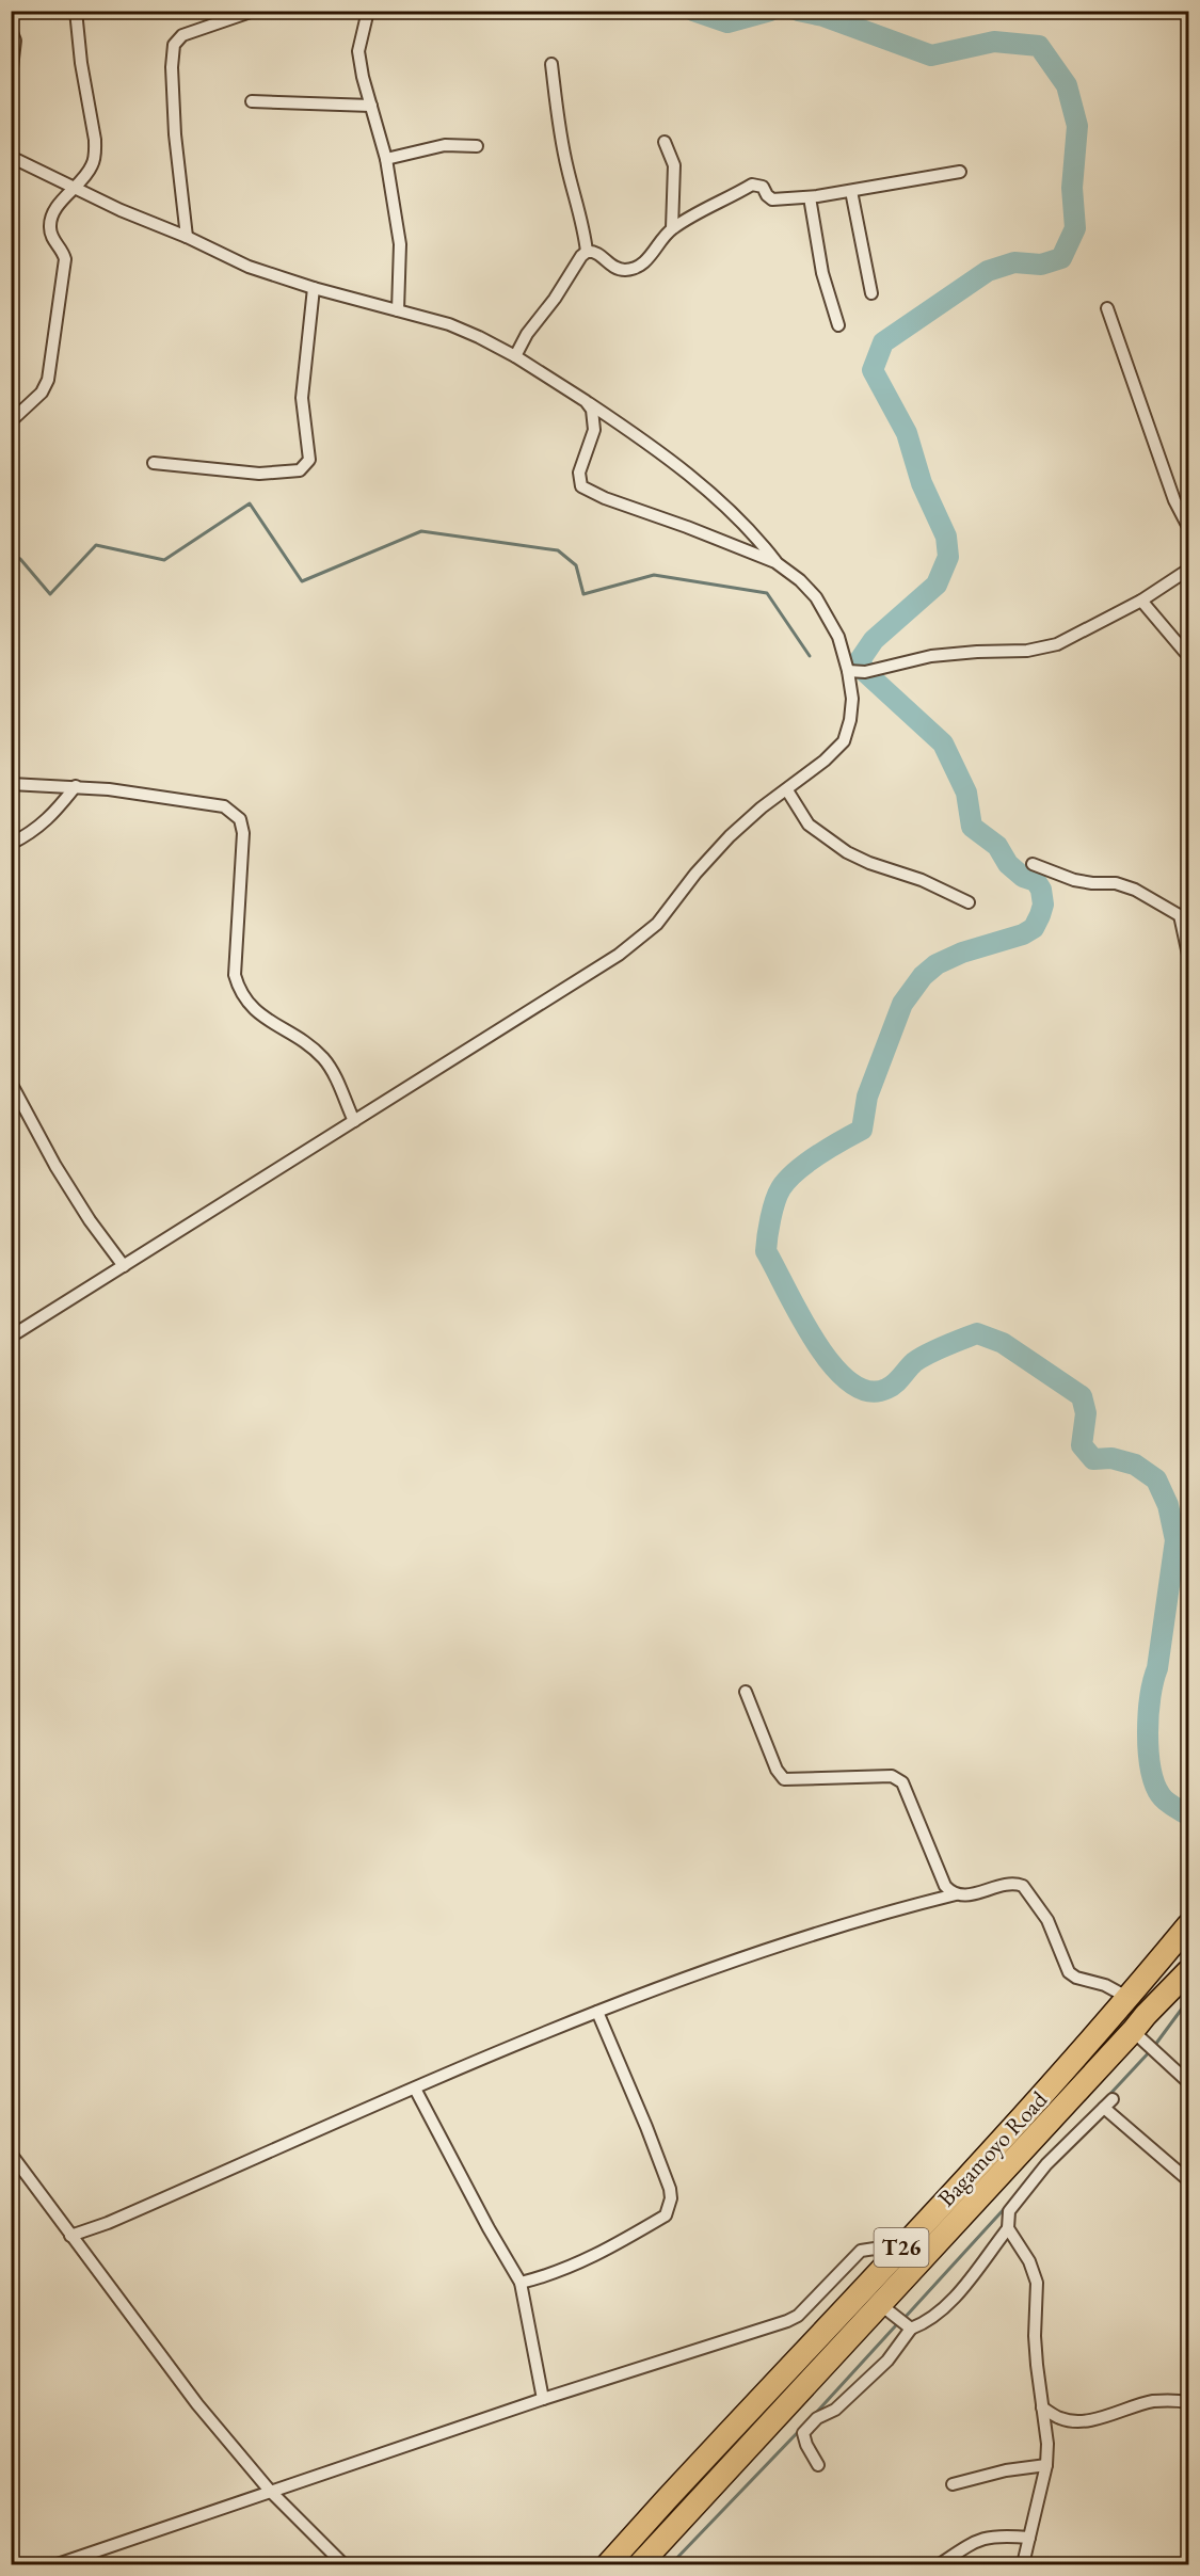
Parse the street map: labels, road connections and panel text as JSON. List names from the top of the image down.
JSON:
{
  "streets": {
    "highway": ["Bagamoyo Road", "T26"]
  }
}
